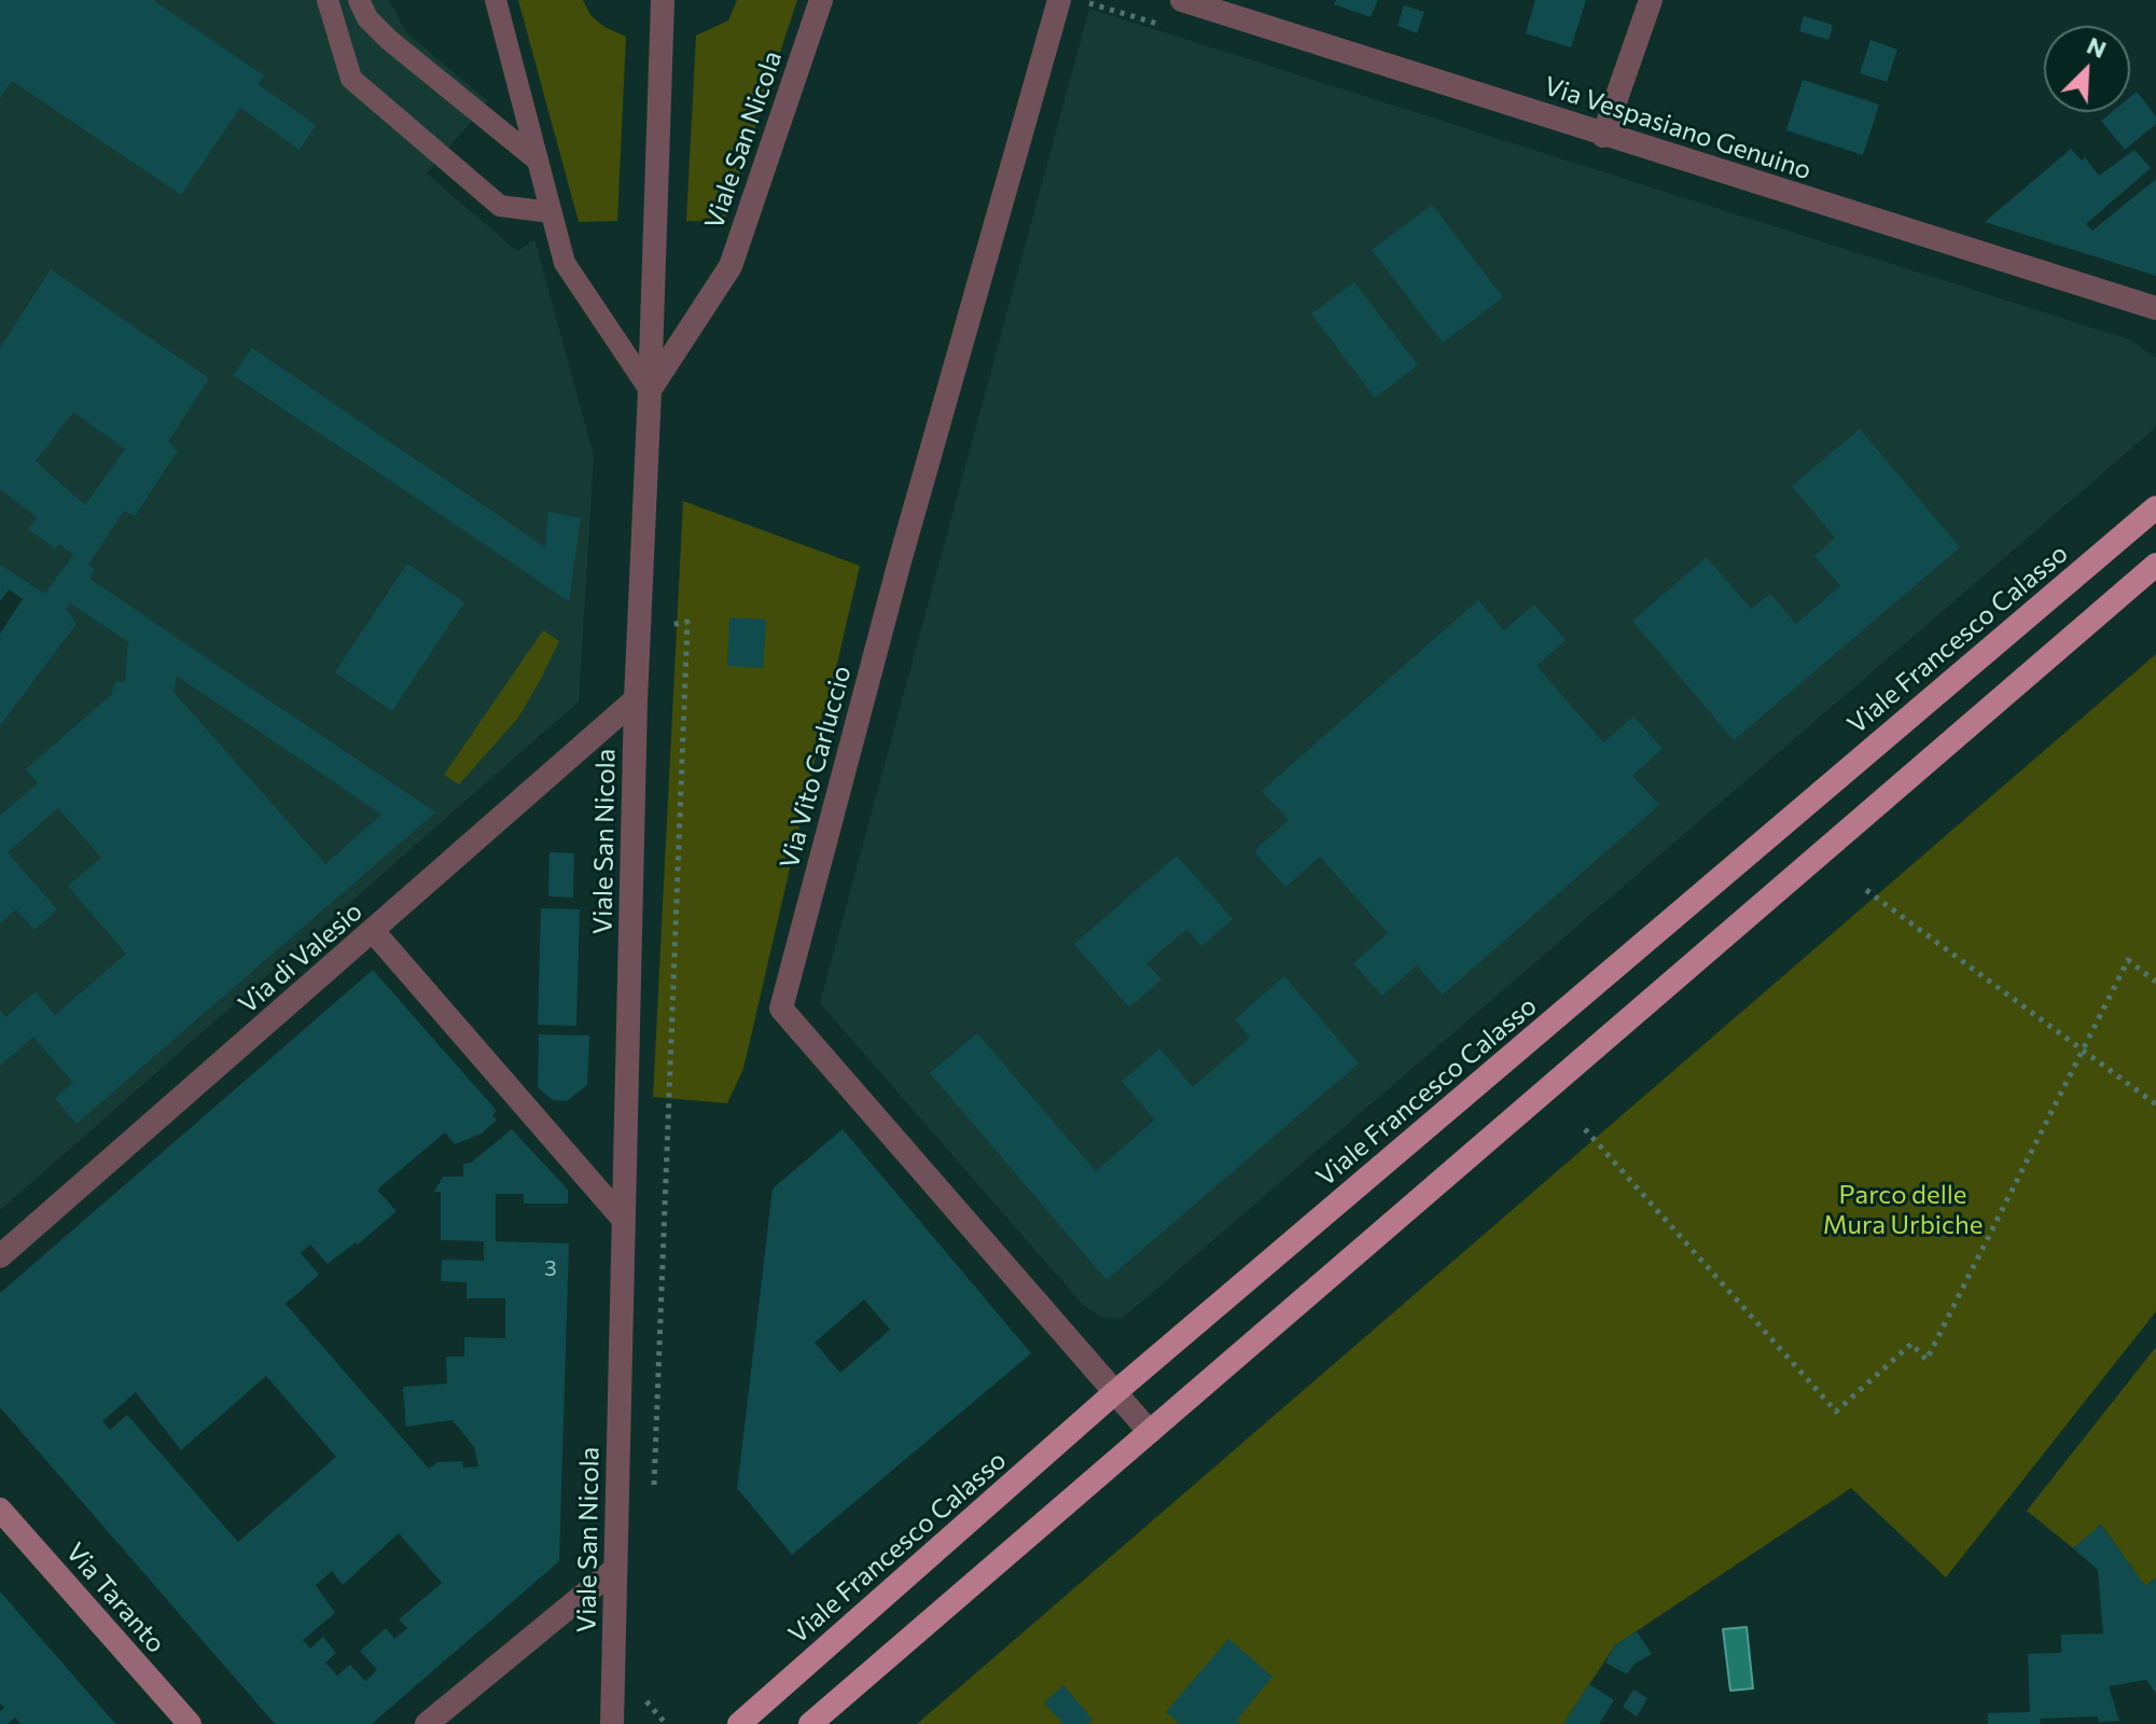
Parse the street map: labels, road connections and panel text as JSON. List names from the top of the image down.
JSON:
{
  "streets": {
    "main road": ["Viale Francesco Calasso", "Via Taranto"],
    "street": [
      "Via Vespasiano Genuino",
      "Viale San Nicola",
      "Via Vito Carluccio",
      "Via di Valesio"
    ]
  },
  "crossings": [
    ["Viale San Nicola", "Via di Valesio"],
    ["Viale Francesco Calasso", "Via Vito Carluccio"]
  ],
  "parks": ["Parco delle Mura Urbiche"],
  "house_numbers": ["3"],
  "north": "top right"
}
